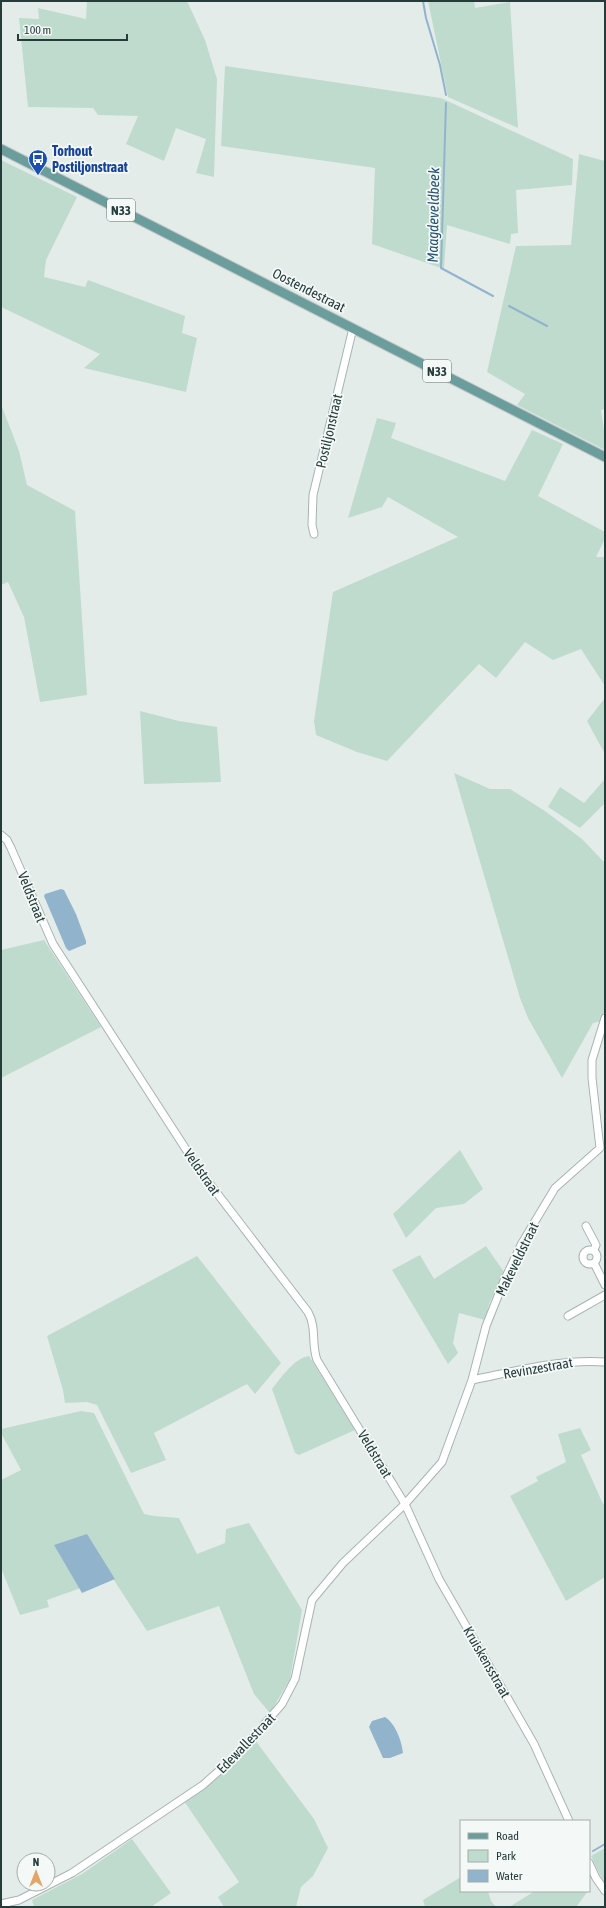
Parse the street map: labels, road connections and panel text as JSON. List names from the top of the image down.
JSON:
{
  "streets": {
    "main road": ["N33", "Oostendestraat"],
    "street": [
      "Postiljonstraat",
      "Veldstraat",
      "Makeveldstraat",
      "Revinzestraat",
      "Kruiskensstraat",
      "Edewallestraat"
    ]
  },
  "crossings": [
    ["Oostendestraat", "Postiljonstraat"],
    ["Veldstraat", "Makeveldstraat"],
    ["Veldstraat", "Kruiskensstraat"],
    ["Veldstraat", "Edewallestraat"],
    ["Makeveldstraat", "Revinzestraat"],
    ["Makeveldstraat", "Kruiskensstraat"],
    ["Makeveldstraat", "Edewallestraat"],
    ["Kruiskensstraat", "Edewallestraat"]
  ],
  "water": ["Maagdeveldbeek"],
  "places": {
    "bus stop": ["Torhout Postiljonstraat"]
  },
  "legend": ["Road", "Park", "Water"],
  "scale_bar": "100 m",
  "north": "top"
}
